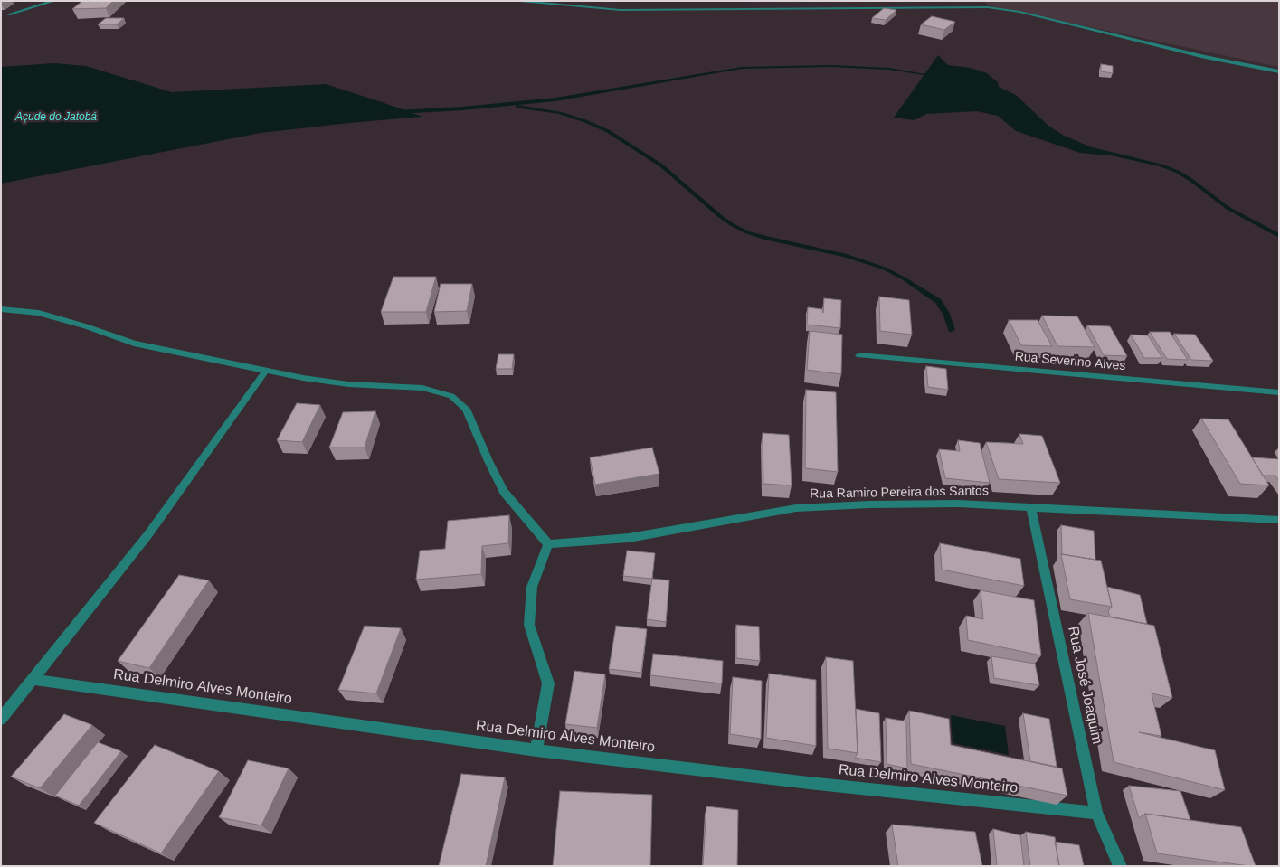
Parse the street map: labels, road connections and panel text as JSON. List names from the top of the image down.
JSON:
{
  "streets": {
    "street": [
      "Rua Severino Alves",
      "Rua Ramiro Pereira dos Santos",
      "Rua José Joaquim",
      "Rua Delmiro Alves Monteiro"
    ]
  },
  "crossings": [
    ["Rua Ramiro Pereira dos Santos", "Rua José Joaquim"],
    ["Rua José Joaquim", "Rua Delmiro Alves Monteiro"]
  ],
  "water": ["Açude do Jatobá"]
}
